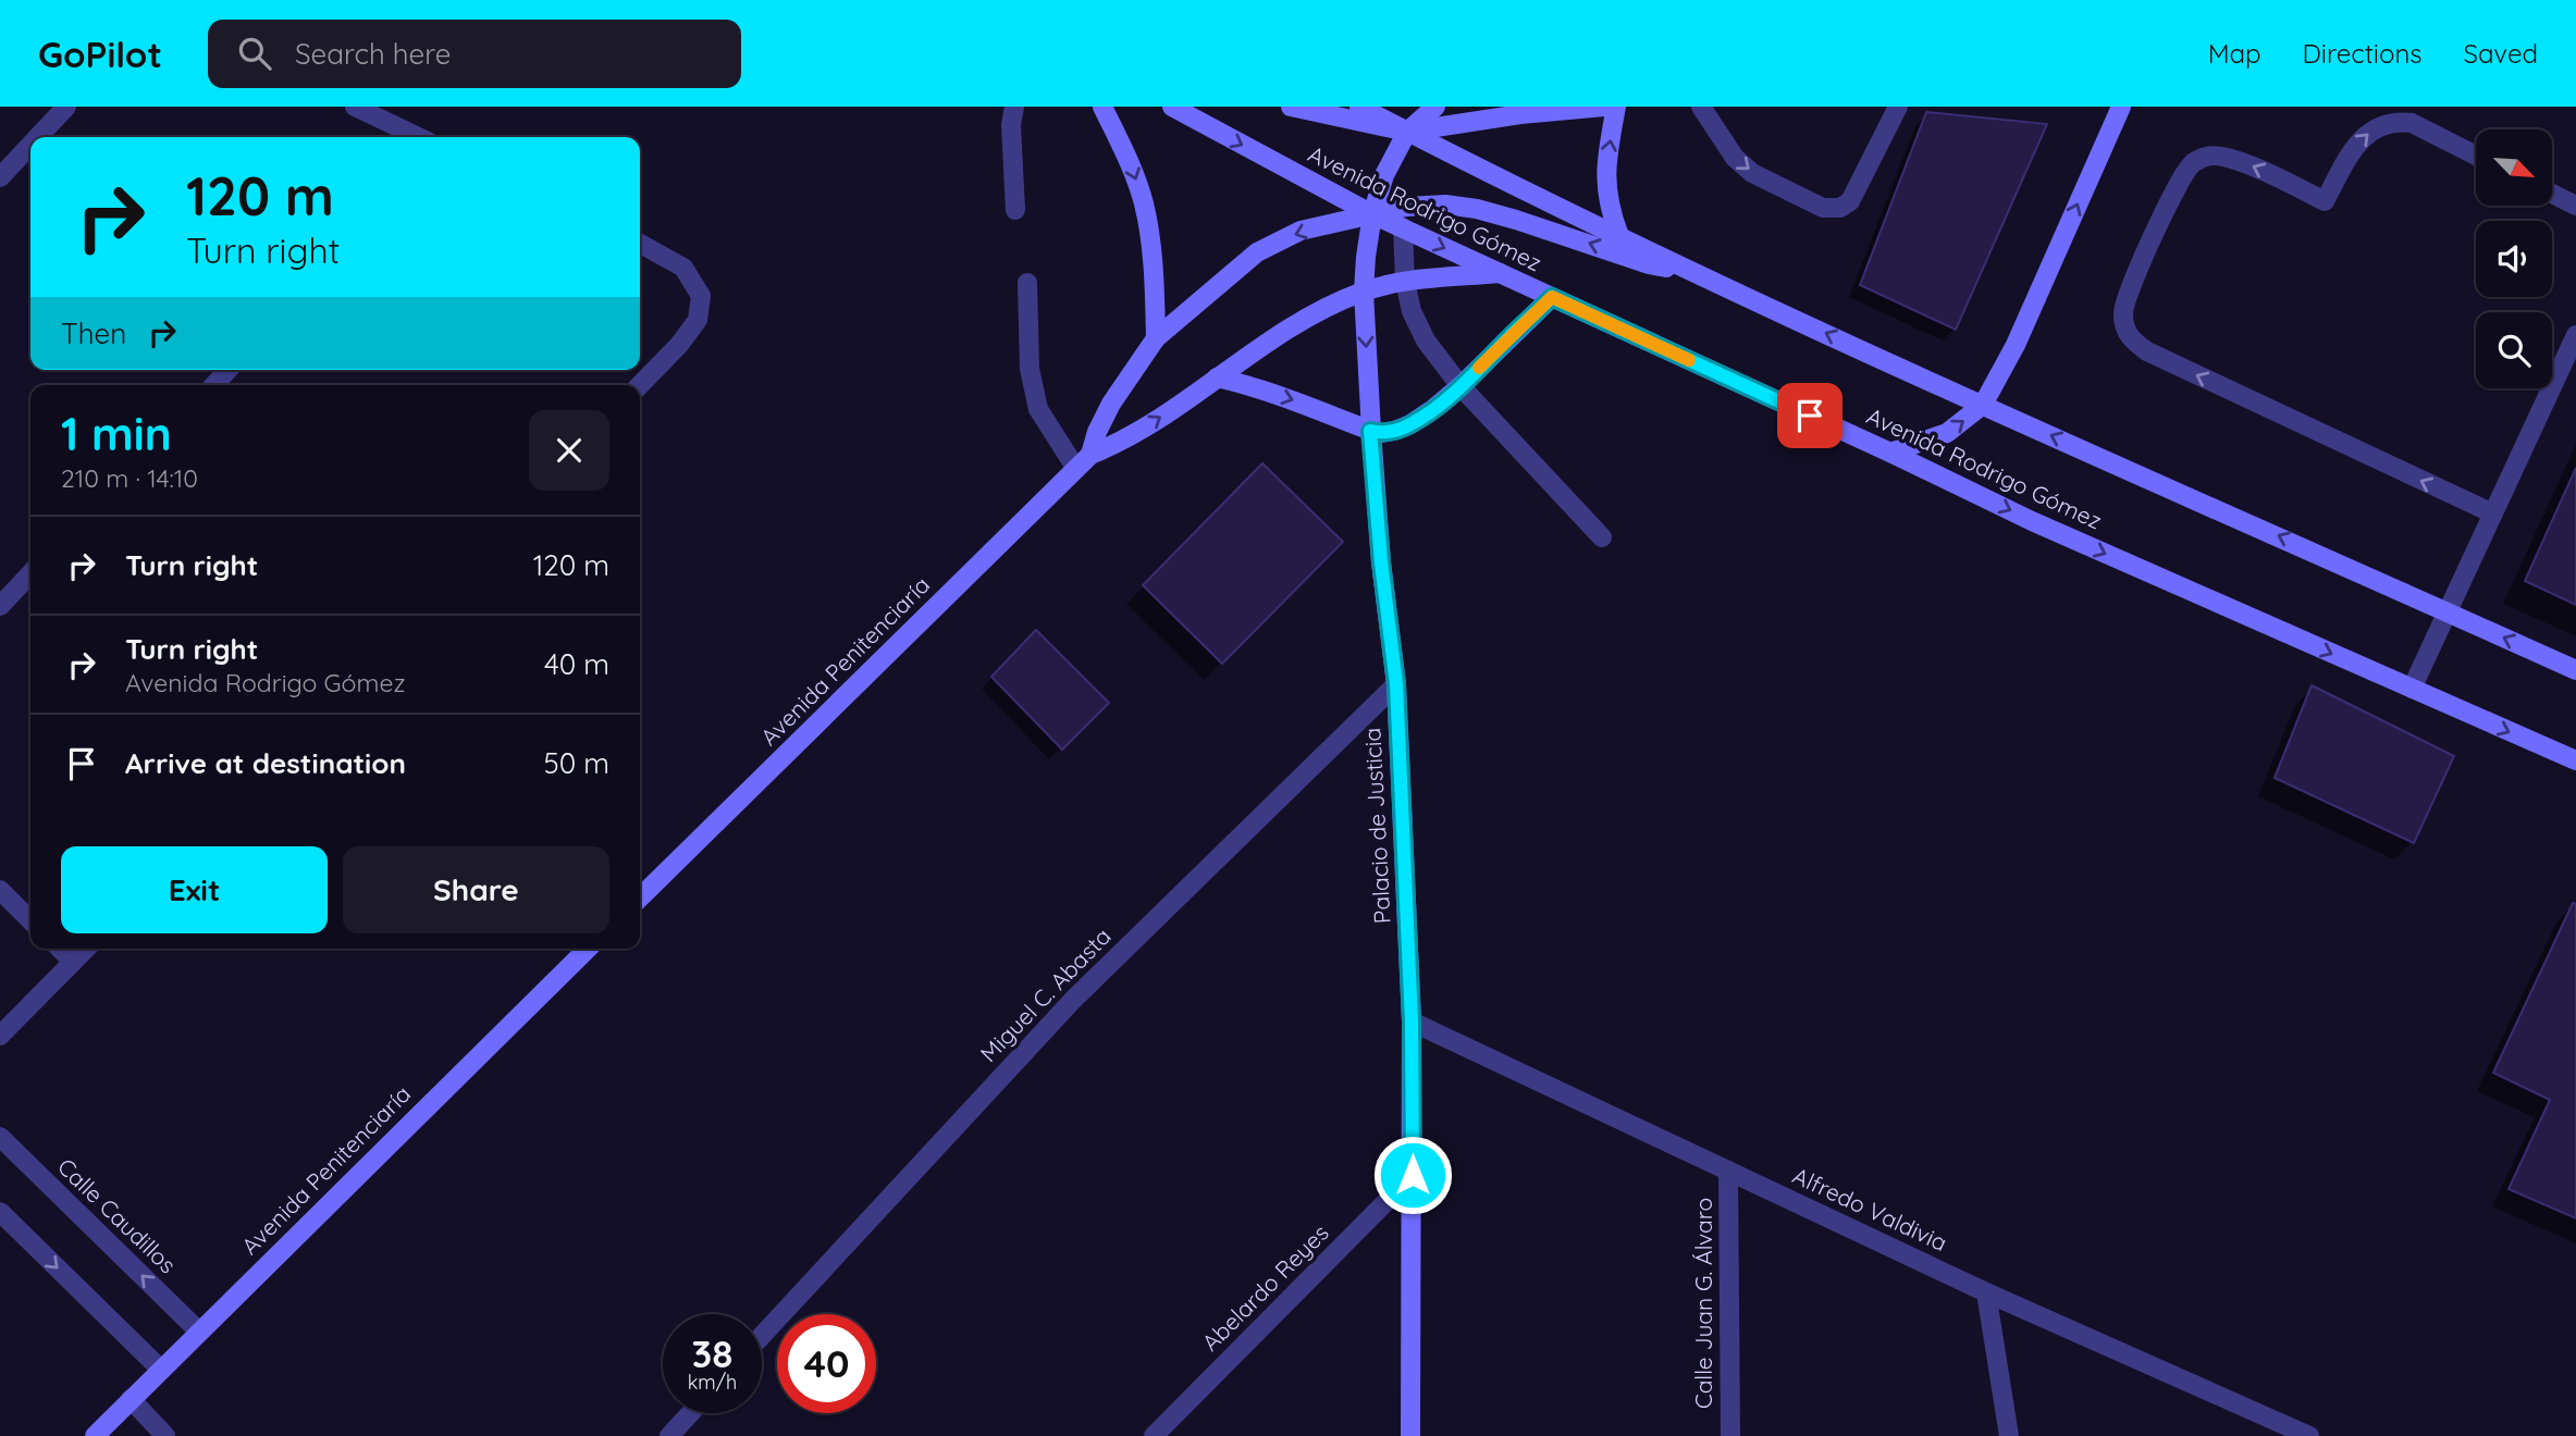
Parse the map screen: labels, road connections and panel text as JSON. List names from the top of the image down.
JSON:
{
  "streets": {
    "main road": ["Avenida Rodrigo Gómez", "Avenida Penitenciaría", "Palacio de Justicia"],
    "street": [
      "Miguel C. Abasta",
      "Alfredo Valdivia",
      "Calle Caudillos",
      "Abelardo Reyes",
      "Calle Juan G. Álvaro"
    ]
  },
  "crossings": [
    ["Avenida Rodrigo Gómez", "Avenida Penitenciaría"],
    ["Avenida Rodrigo Gómez", "Palacio de Justicia"],
    ["Avenida Penitenciaría", "Palacio de Justicia"],
    ["Avenida Penitenciaría", "Calle Caudillos"],
    ["Palacio de Justicia", "Miguel C. Abasta"],
    ["Palacio de Justicia", "Alfredo Valdivia"],
    ["Palacio de Justicia", "Abelardo Reyes"],
    ["Alfredo Valdivia", "Calle Juan G. Álvaro"]
  ],
  "north": "bottom right",
  "page": {
    "header": "GoPilot",
    "search": "Search here",
    "nav": ["Map", "Directions", "Saved"],
    "turn": ["120 m", "Turn right"],
    "then": "Then",
    "heading": ["1 min", "210 m · 14:10"],
    "list": [
      {
        "name": "Turn right",
        "value": "120 m"
      },
      {
        "name": "Turn right",
        "note": "Avenida Rodrigo Gómez",
        "value": "40 m"
      },
      {
        "name": "Arrive at destination",
        "value": "50 m"
      }
    ],
    "buttons": ["Exit", "Share"],
    "speed": "38 km/h",
    "limit": "40"
  }
}
